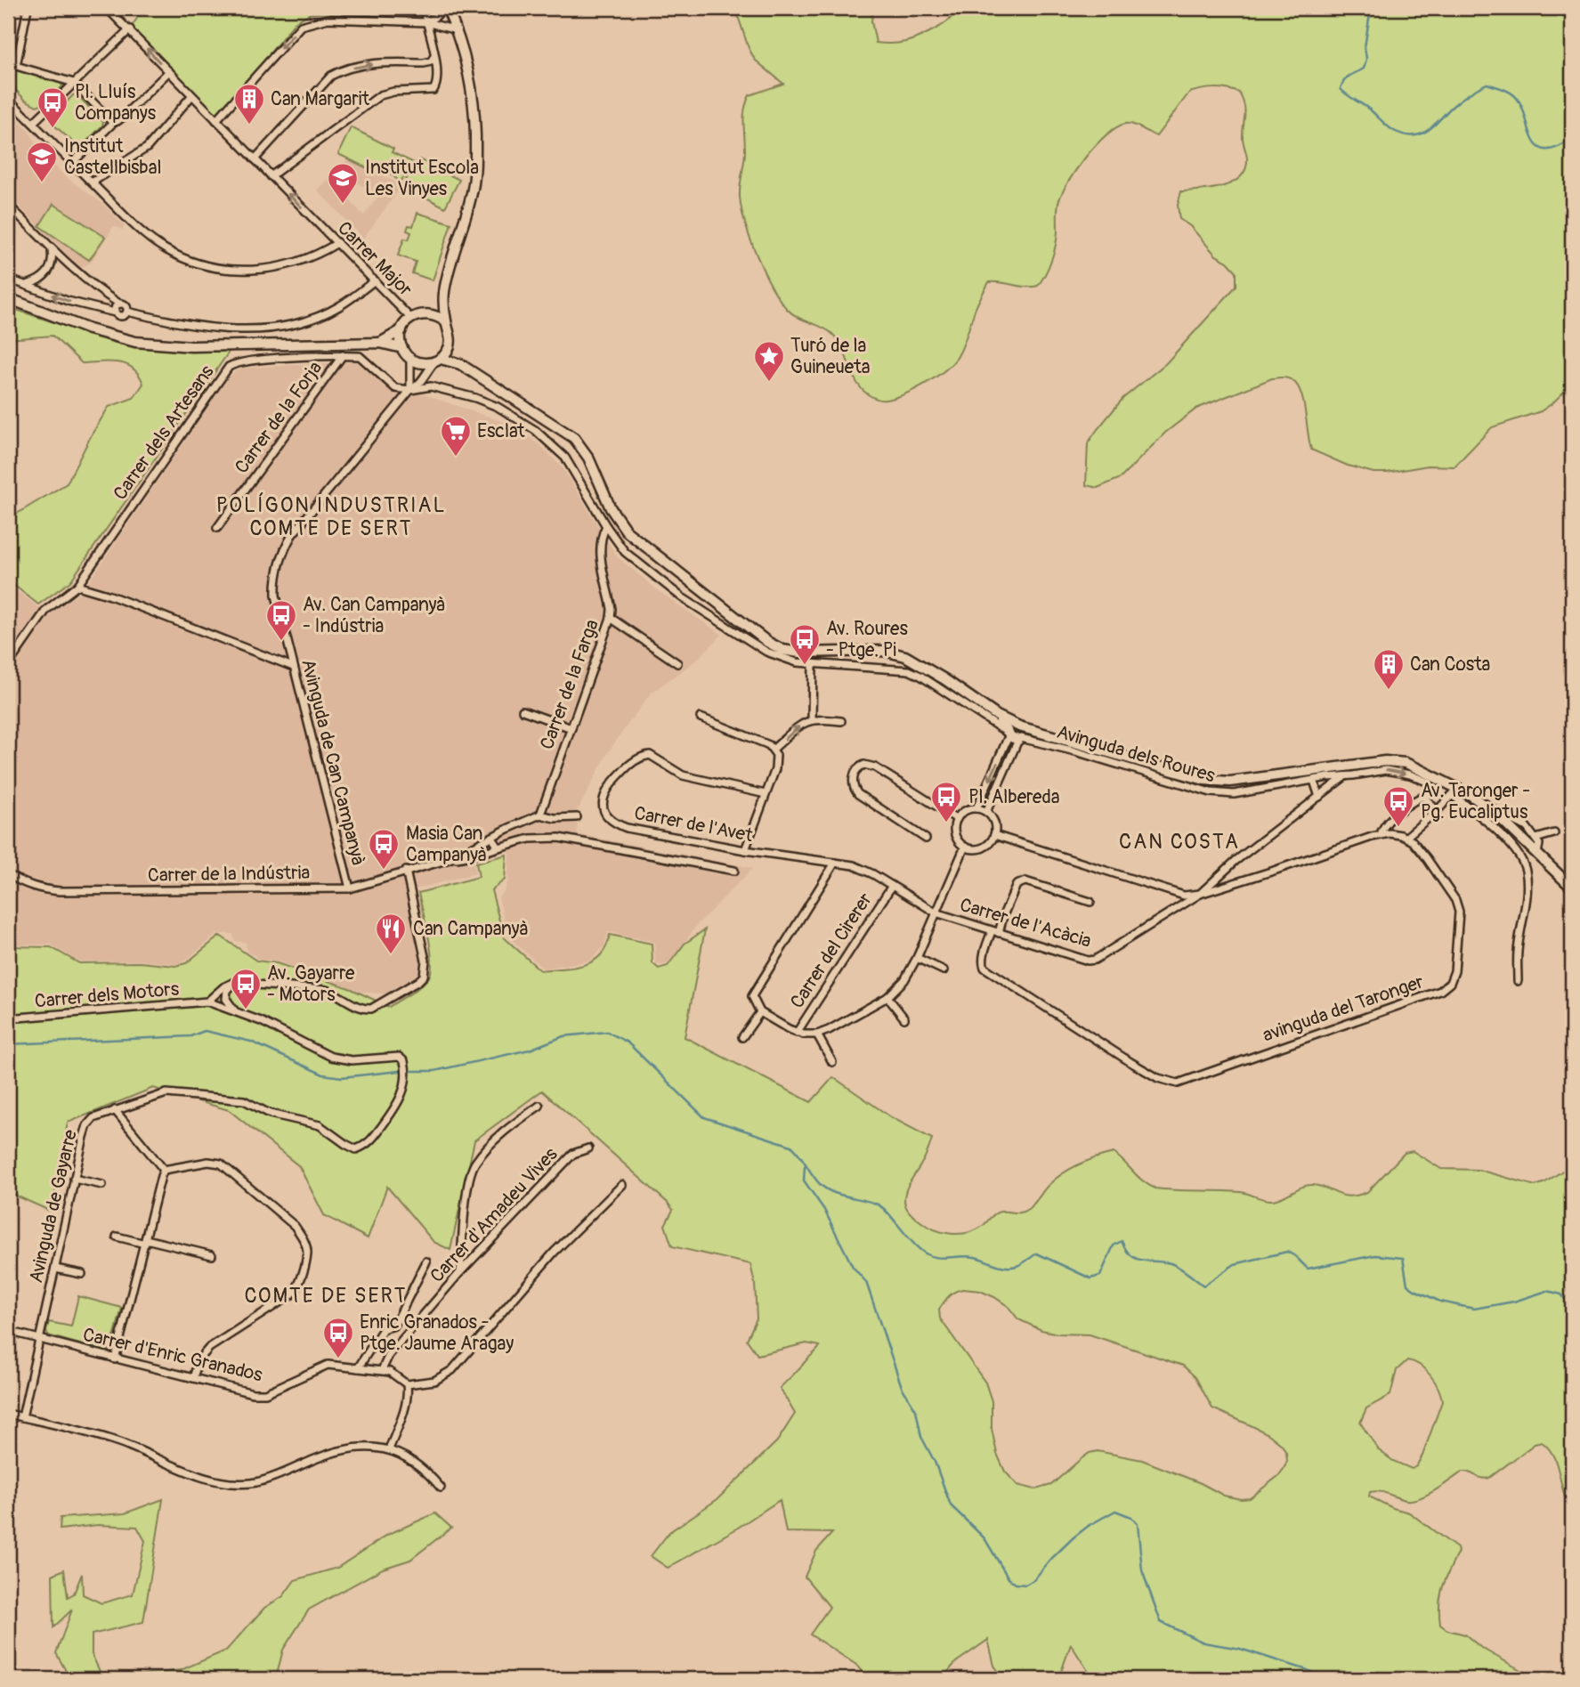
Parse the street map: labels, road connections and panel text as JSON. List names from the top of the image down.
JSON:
{
  "streets": {
    "street": [
      "Carrer Major",
      "Carrer de la Forja",
      "Carrer dels Artesans",
      "Carrer de la Farga",
      "Avinguda dels Roures",
      "Avinguda de Can Campanyà",
      "Carrer de l'Avet",
      "Carrer de la Indústria",
      "Carrer de l'Acàcia",
      "Carrer del Cirerer",
      "Carrer dels Motors",
      "avinguda del Taronger",
      "Avinguda de Gayarre",
      "Carrer d'Amadeu Vives",
      "Carrer d'Enric Granados"
    ]
  },
  "crossings": [
    ["Carrer Major", "Avinguda de Can Campanyà"],
    ["Carrer de la Forja", "Carrer dels Artesans"],
    ["Carrer dels Artesans", "Avinguda de Can Campanyà"],
    ["Carrer de la Farga", "Carrer de la Indústria"],
    ["Avinguda dels Roures", "Carrer de l'Acàcia"],
    ["Avinguda de Can Campanyà", "Carrer de la Indústria"],
    ["Carrer de l'Avet", "Carrer de l'Acàcia"],
    ["Carrer de l'Avet", "Carrer del Cirerer"],
    ["Carrer de l'Acàcia", "avinguda del Taronger"],
    ["Carrer dels Motors", "Avinguda de Gayarre"],
    ["Avinguda de Gayarre", "Carrer d'Enric Granados"],
    ["Carrer d'Amadeu Vives", "Carrer d'Enric Granados"]
  ],
  "districts": ["POLÍGON INDUSTRIAL COMTE DE SERT", "CAN COSTA", "COMTE DE SERT"],
  "places": {
    "building": ["Can Margarit", "Can Costa"],
    "bus stop": [
      "Pl. Lluís Companys",
      "Av. Can Campanyà - Indústria",
      "Av. Roures - Ptge. Pi",
      "Pl. Albereda",
      "Av. Taronger - Pg. Eucaliptus",
      "Masia Can Campanyà",
      "Av. Gayarre - Motors",
      "Enric Granados - Ptge. Jaume Aragay"
    ],
    "school or university": ["Institut Castellbisbal", "Institut Escola Les Vinyes"],
    "place": ["Turó de la Guineueta"],
    "supermarket": ["Esclat"],
    "restaurant": ["Can Campanyà"]
  }
}
